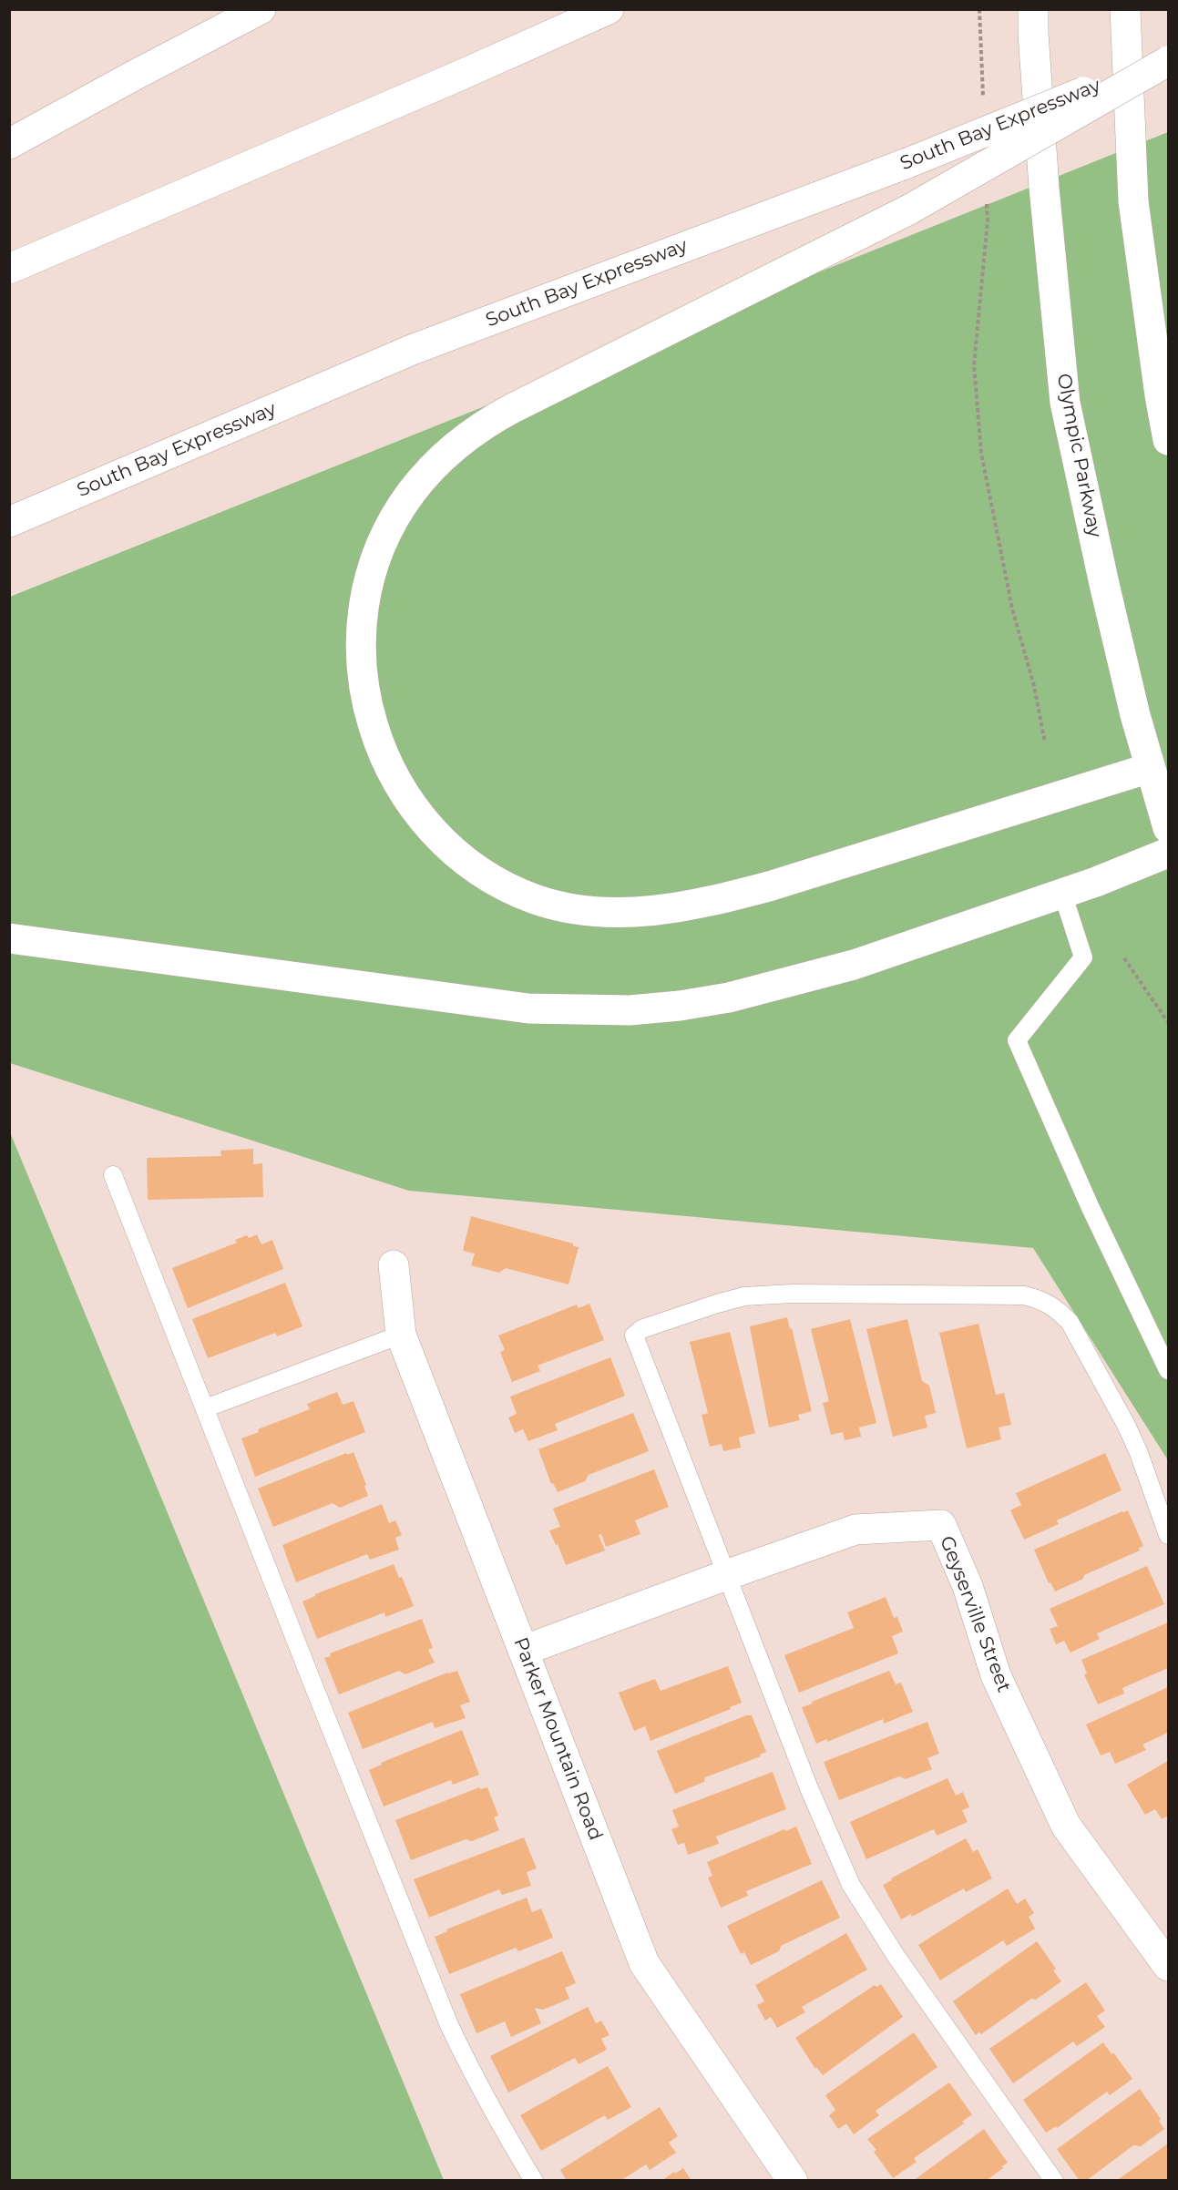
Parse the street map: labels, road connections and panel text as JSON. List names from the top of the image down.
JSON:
{
  "streets": {
    "main road": [
      "South Bay Expressway",
      "Olympic Parkway",
      "Geyserville Street",
      "Parker Mountain Road"
    ]
  },
  "crossings": [
    ["Geyserville Street", "Parker Mountain Road"]
  ]
}
